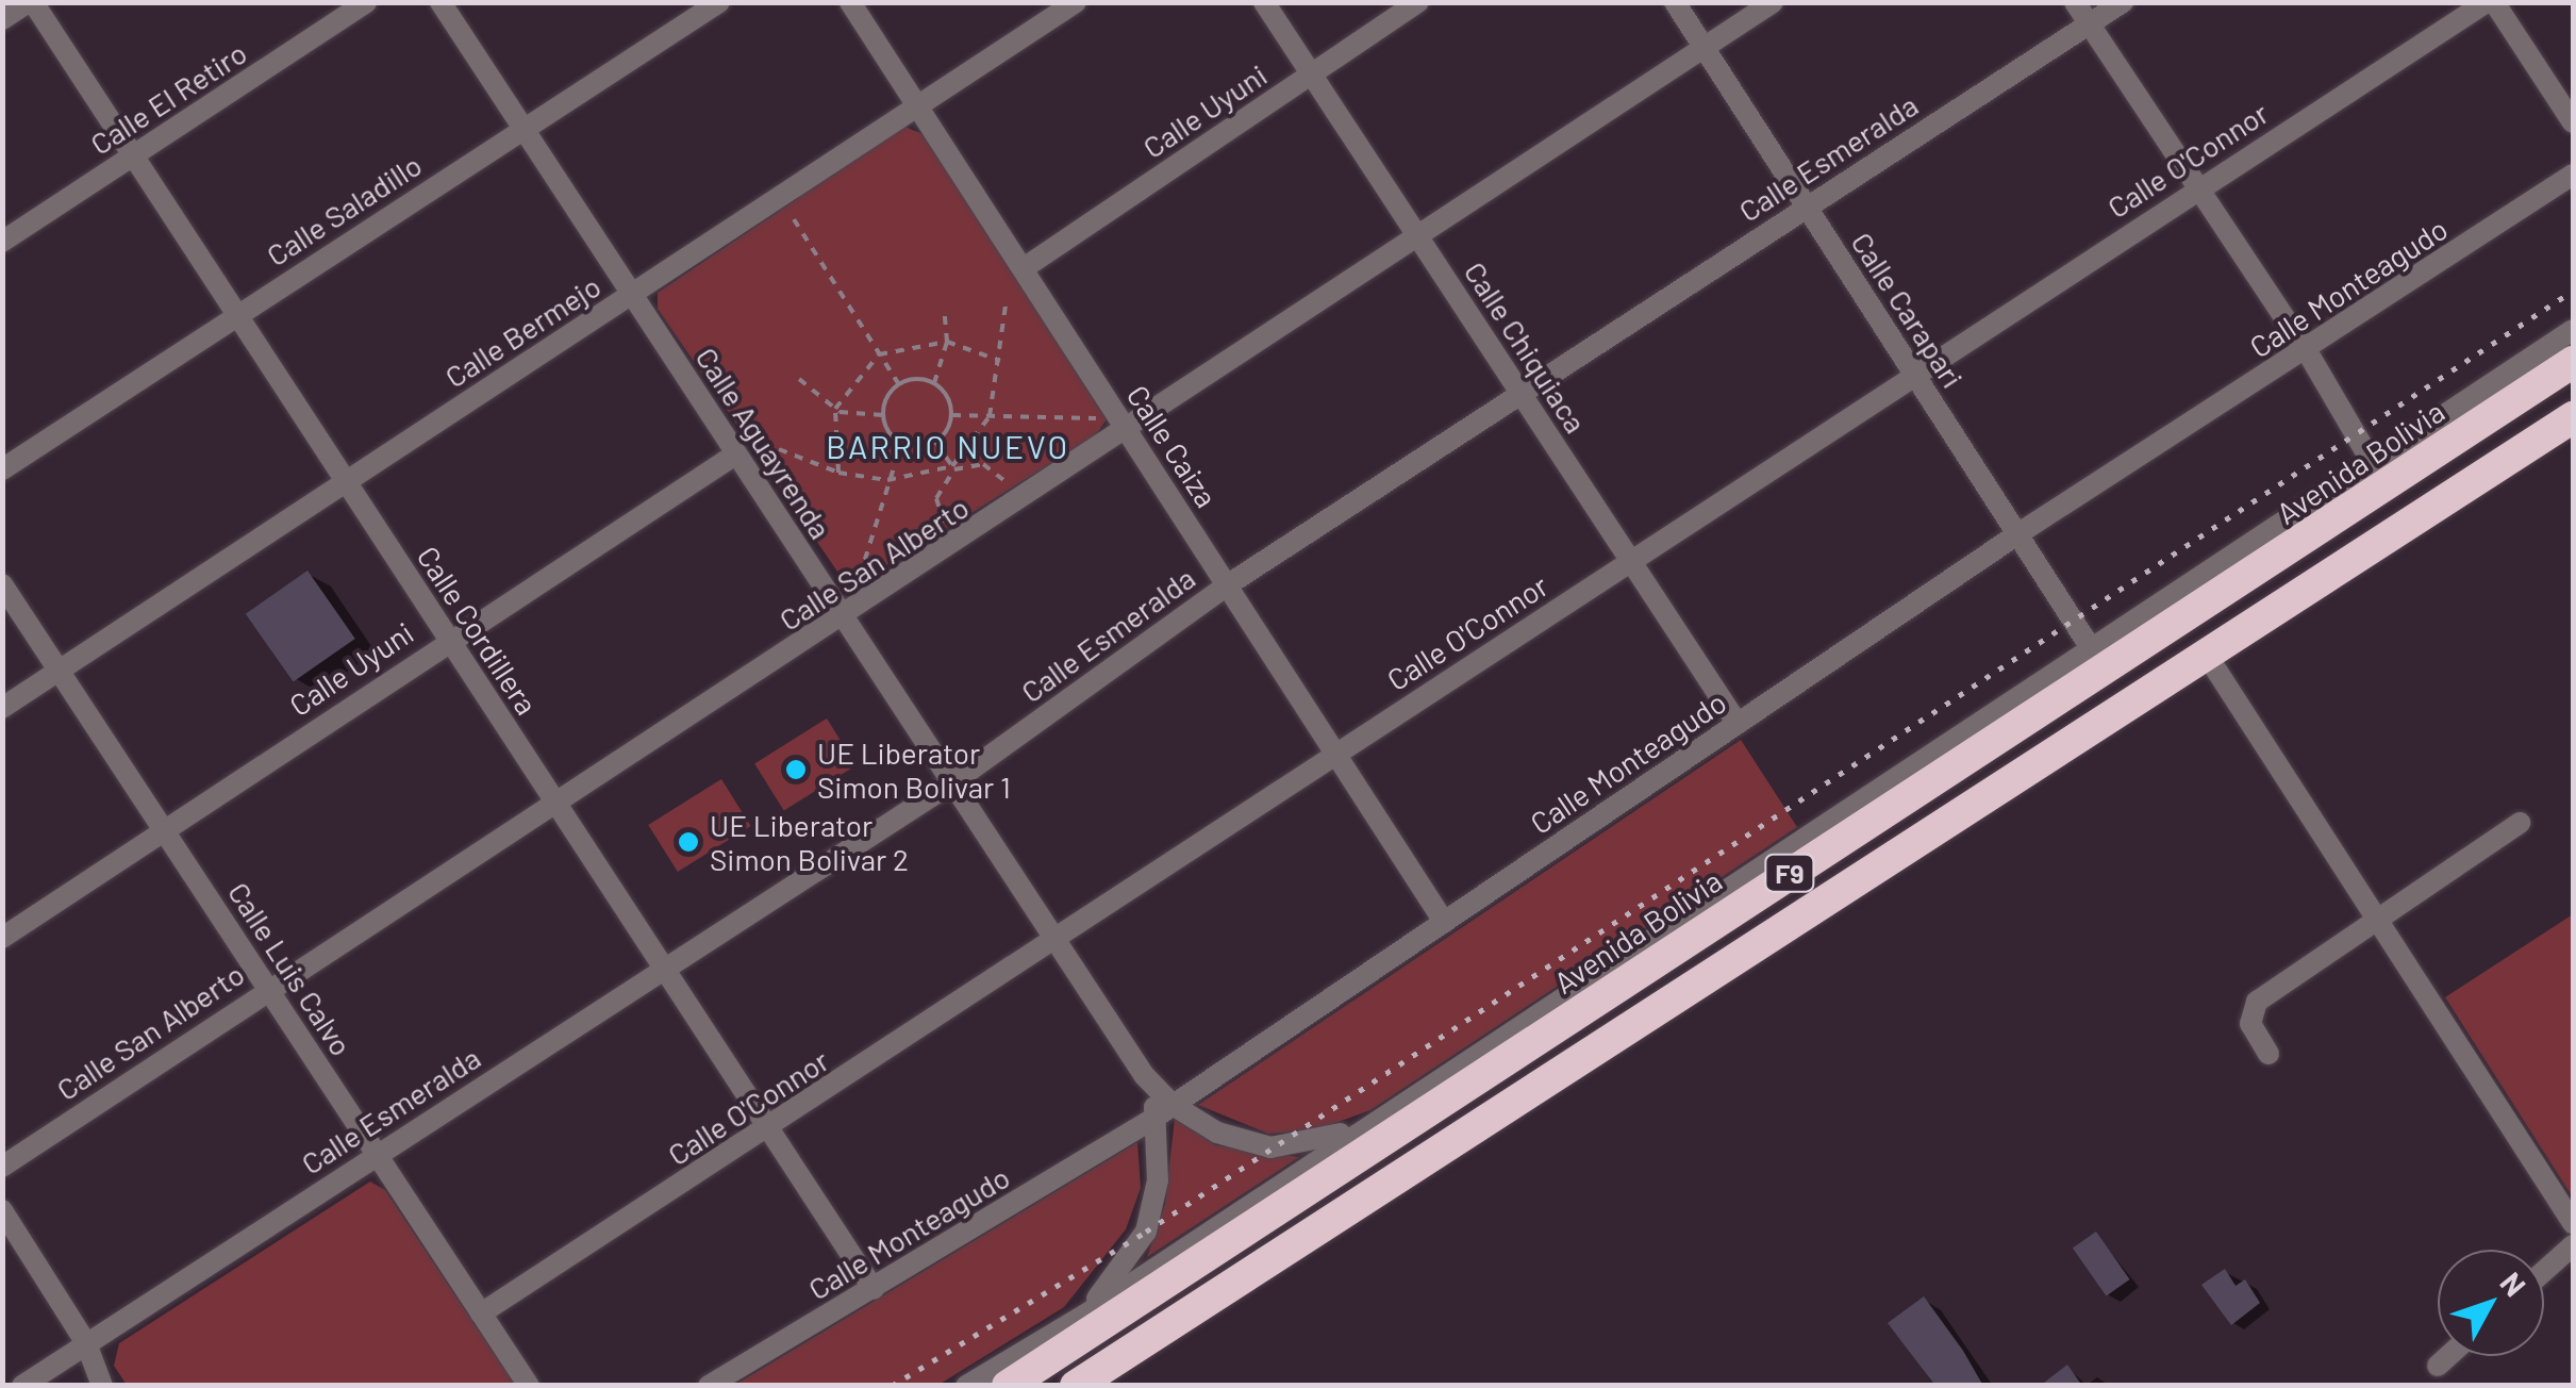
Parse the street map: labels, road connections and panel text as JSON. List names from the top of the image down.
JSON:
{
  "streets": {
    "highway": ["Avenida Bolivia", "F9"],
    "street": [
      "Calle El Retiro",
      "Calle Uyuni",
      "Calle Esmeralda",
      "Calle O'Connor",
      "Calle Saladillo",
      "Calle Monteagudo",
      "Calle Carapari",
      "Calle Bermejo",
      "Calle Chiquiaca",
      "Calle Aguayrenda",
      "Calle Caiza",
      "Calle San Alberto",
      "Calle Cordillera",
      "Calle Luis Calvo"
    ]
  },
  "crossings": [
    ["Calle El Retiro", "Calle Cordillera"],
    ["Calle Uyuni", "Calle Chiquiaca"],
    ["Calle Uyuni", "Calle Aguayrenda"],
    ["Calle Uyuni", "Calle Caiza"],
    ["Calle Uyuni", "Calle Cordillera"],
    ["Calle Uyuni", "Calle Luis Calvo"],
    ["Calle Esmeralda", "Calle Carapari"],
    ["Calle Esmeralda", "Calle Chiquiaca"],
    ["Calle Esmeralda", "Calle Aguayrenda"],
    ["Calle Esmeralda", "Calle Caiza"],
    ["Calle Esmeralda", "Calle Cordillera"],
    ["Calle Esmeralda", "Calle Luis Calvo"],
    ["Calle O'Connor", "Calle Carapari"],
    ["Calle O'Connor", "Calle Chiquiaca"],
    ["Calle O'Connor", "Calle Aguayrenda"],
    ["Calle O'Connor", "Calle Caiza"],
    ["Calle O'Connor", "Calle Cordillera"],
    ["Calle O'Connor", "Calle Luis Calvo"],
    ["Calle Saladillo", "Calle Aguayrenda"],
    ["Calle Saladillo", "Calle Cordillera"],
    ["Calle Monteagudo", "Calle Carapari"],
    ["Calle Monteagudo", "Calle Chiquiaca"],
    ["Calle Monteagudo", "Calle Aguayrenda"],
    ["Calle Monteagudo", "Calle Caiza"],
    ["Calle Monteagudo", "Calle Cordillera"],
    ["Calle Carapari", "Calle San Alberto"],
    ["Calle Bermejo", "Calle Aguayrenda"],
    ["Calle Bermejo", "Calle Caiza"],
    ["Calle Bermejo", "Calle Cordillera"],
    ["Calle Bermejo", "Calle Luis Calvo"],
    ["Calle Chiquiaca", "Calle San Alberto"],
    ["Calle Aguayrenda", "Calle San Alberto"],
    ["Calle Caiza", "Calle San Alberto"],
    ["Calle San Alberto", "Calle Cordillera"],
    ["Calle San Alberto", "Calle Luis Calvo"]
  ],
  "districts": ["BARRIO NUEVO"],
  "places": ["UE Liberator Simon Bolivar 1", "UE Liberator Simon Bolivar 2"],
  "north": "top right"
}
